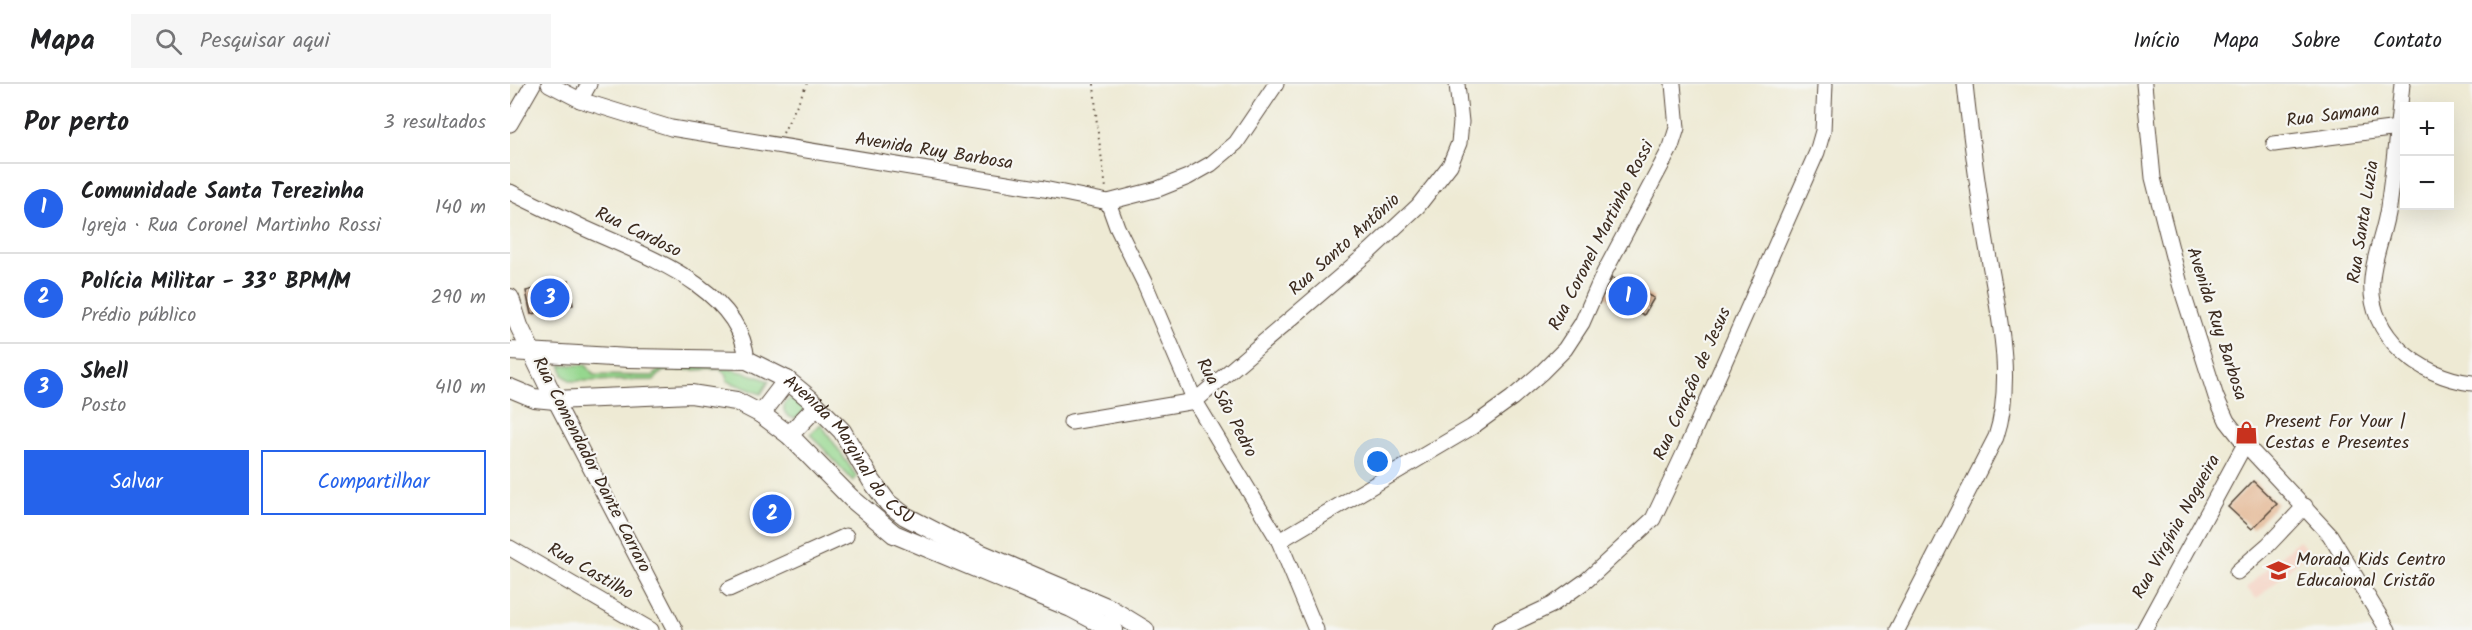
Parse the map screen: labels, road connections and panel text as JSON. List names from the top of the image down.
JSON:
{
  "streets": {
    "main road": ["Avenida Marginal do CSU", "Rua Comendador Dante Carraro"],
    "street": [
      "Rua Samana",
      "Avenida Ruy Barbosa",
      "Rua Santa Luzia",
      "Rua Cardoso",
      "Rua Coronel Martinho Rossi",
      "Rua Santo Antônio",
      "Rua Coração de Jesus",
      "Rua São Pedro",
      "Rua Virgínia Nogueira",
      "Rua Castilho"
    ]
  },
  "crossings": [
    ["Rua Samana", "Rua Santa Luzia"],
    ["Avenida Ruy Barbosa", "Rua São Pedro"],
    ["Avenida Ruy Barbosa", "Rua Virgínia Nogueira"],
    ["Rua Cardoso", "Avenida Marginal do CSU"],
    ["Rua Coronel Martinho Rossi", "Rua São Pedro"],
    ["Rua Santo Antônio", "Rua São Pedro"],
    ["Avenida Marginal do CSU", "Rua Comendador Dante Carraro"]
  ],
  "places": {
    "shop": ["Present For Your | Cestas e Presentes"],
    "school or university": ["Morada Kids Centro Educaional Cristão"]
  },
  "page": {
    "header": "Mapa",
    "search": "Pesquisar aqui",
    "nav": [
      "Início",
      "Mapa",
      "Sobre",
      "Contato"
    ],
    "heading": ["Por perto", "3 resultados"],
    "map_buttons": ["+", "−"],
    "list": [
      {
        "mark": "1",
        "name": "Comunidade Santa Terezinha",
        "note": "Igreja · Rua Coronel Martinho Rossi",
        "value": "140 m"
      },
      {
        "mark": "2",
        "name": "Polícia Militar - 33º BPM/M",
        "note": "Prédio público",
        "value": "290 m"
      },
      {
        "mark": "3",
        "name": "Shell",
        "note": "Posto",
        "value": "410 m"
      }
    ],
    "pins": ["1", "3", "2"],
    "buttons": ["Salvar", "Compartilhar"]
  }
}
